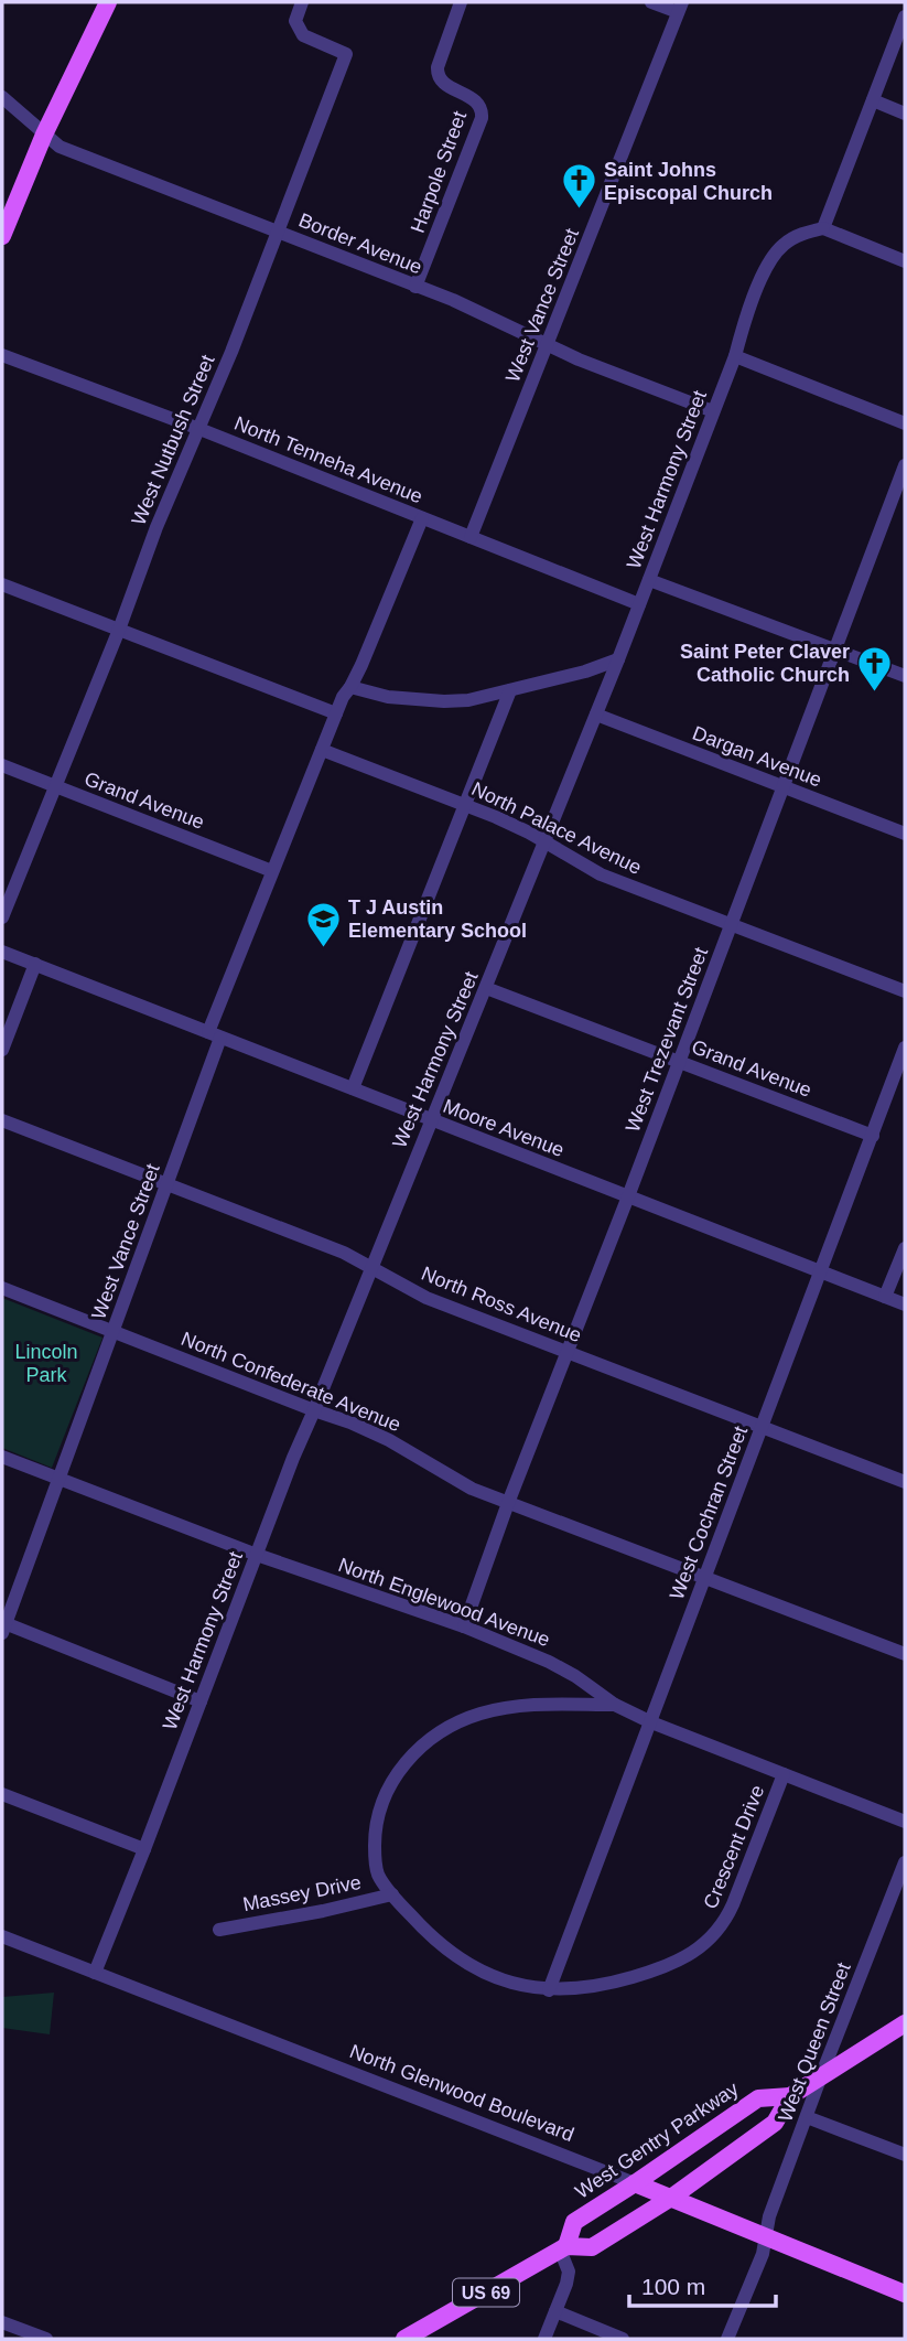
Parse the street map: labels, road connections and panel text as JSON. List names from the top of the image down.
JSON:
{
  "streets": {
    "main road": ["North Glenwood Boulevard", "West Gentry Parkway", "US 69"],
    "street": [
      "Harpole Street",
      "Border Avenue",
      "West Vance Street",
      "West Nutbush Street",
      "North Tenneha Avenue",
      "West Harmony Street",
      "Dargan Avenue",
      "Grand Avenue",
      "North Palace Avenue",
      "West Trezevant Street",
      "Moore Avenue",
      "North Ross Avenue",
      "North Confederate Avenue",
      "West Cochran Street",
      "North Englewood Avenue",
      "Crescent Drive",
      "Massey Drive",
      "West Queen Street"
    ]
  },
  "crossings": [
    ["Harpole Street", "Border Avenue"],
    ["Border Avenue", "West Vance Street"],
    ["Border Avenue", "West Nutbush Street"],
    ["Border Avenue", "West Harmony Street"],
    ["West Vance Street", "North Tenneha Avenue"],
    ["West Vance Street", "Grand Avenue"],
    ["West Vance Street", "North Palace Avenue"],
    ["West Vance Street", "Moore Avenue"],
    ["West Vance Street", "North Ross Avenue"],
    ["West Vance Street", "North Confederate Avenue"],
    ["West Vance Street", "North Englewood Avenue"],
    ["West Nutbush Street", "North Tenneha Avenue"],
    ["West Nutbush Street", "Grand Avenue"],
    ["North Tenneha Avenue", "West Harmony Street"],
    ["West Harmony Street", "Dargan Avenue"],
    ["West Harmony Street", "Grand Avenue"],
    ["West Harmony Street", "North Palace Avenue"],
    ["West Harmony Street", "Moore Avenue"],
    ["West Harmony Street", "North Ross Avenue"],
    ["West Harmony Street", "North Confederate Avenue"],
    ["West Harmony Street", "North Englewood Avenue"],
    ["West Harmony Street", "North Glenwood Boulevard"],
    ["Dargan Avenue", "West Trezevant Street"],
    ["Grand Avenue", "West Trezevant Street"],
    ["Grand Avenue", "West Cochran Street"],
    ["North Palace Avenue", "West Trezevant Street"],
    ["West Trezevant Street", "Moore Avenue"],
    ["West Trezevant Street", "North Ross Avenue"],
    ["West Trezevant Street", "North Confederate Avenue"],
    ["West Trezevant Street", "North Englewood Avenue"],
    ["Moore Avenue", "West Cochran Street"],
    ["North Ross Avenue", "West Cochran Street"],
    ["North Confederate Avenue", "West Cochran Street"],
    ["West Cochran Street", "North Englewood Avenue"],
    ["West Cochran Street", "Crescent Drive"],
    ["North Englewood Avenue", "Crescent Drive"],
    ["Crescent Drive", "Massey Drive"],
    ["West Queen Street", "North Glenwood Boulevard"],
    ["West Queen Street", "West Gentry Parkway"],
    ["North Glenwood Boulevard", "West Gentry Parkway"]
  ],
  "parks": ["Lincoln Park"],
  "places": {
    "church": ["Saint Johns Episcopal Church", "Saint Peter Claver Catholic Church"],
    "school or university": ["T J Austin Elementary School"]
  },
  "scale_bar": "100 m"
}
